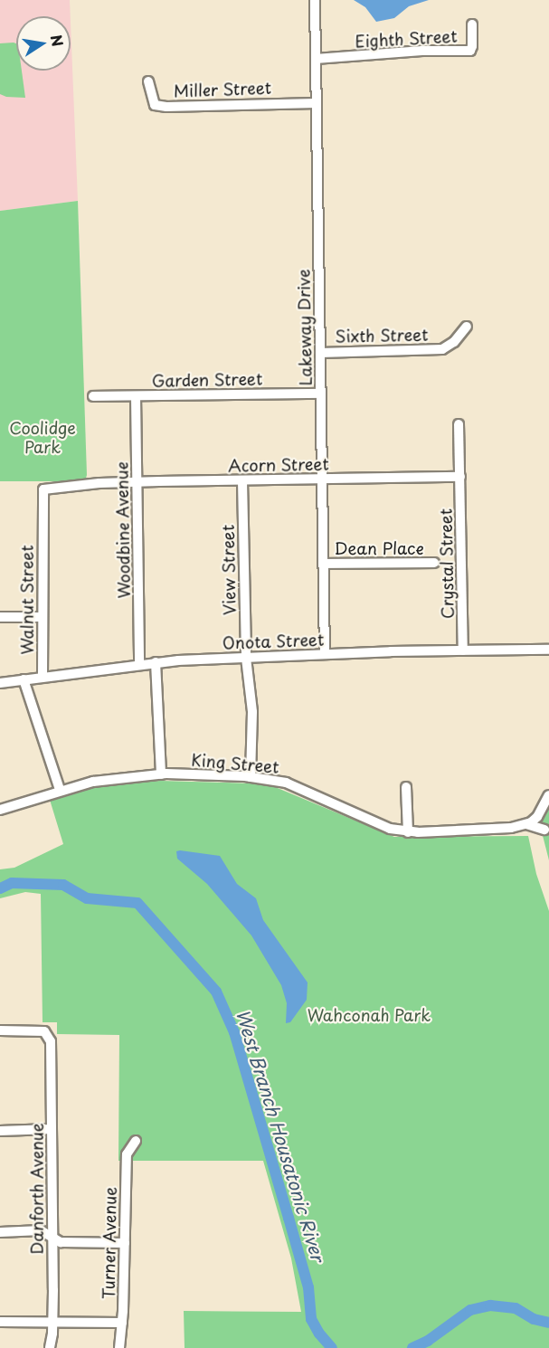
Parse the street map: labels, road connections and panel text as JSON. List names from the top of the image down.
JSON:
{
  "streets": {
    "street": [
      "Eighth Street",
      "Miller Street",
      "Lakeway Drive",
      "Sixth Street",
      "Garden Street",
      "Acorn Street",
      "Woodbine Avenue",
      "Dean Place",
      "Crystal Street",
      "View Street",
      "Walnut Street",
      "Onota Street",
      "King Street",
      "Danforth Avenue",
      "Turner Avenue"
    ]
  },
  "crossings": [
    ["Eighth Street", "Lakeway Drive"],
    ["Miller Street", "Lakeway Drive"],
    ["Lakeway Drive", "Sixth Street"],
    ["Lakeway Drive", "Garden Street"],
    ["Lakeway Drive", "Acorn Street"],
    ["Lakeway Drive", "Dean Place"],
    ["Lakeway Drive", "Onota Street"],
    ["Garden Street", "Woodbine Avenue"],
    ["Acorn Street", "Woodbine Avenue"],
    ["Acorn Street", "Crystal Street"],
    ["Acorn Street", "View Street"],
    ["Acorn Street", "Walnut Street"],
    ["Woodbine Avenue", "Onota Street"],
    ["Crystal Street", "Onota Street"],
    ["View Street", "Onota Street"],
    ["View Street", "King Street"],
    ["Walnut Street", "Onota Street"]
  ],
  "water": ["West Branch Housatonic River"],
  "parks": ["Coolidge Park", "Wahconah Park"],
  "north": "right"
}
